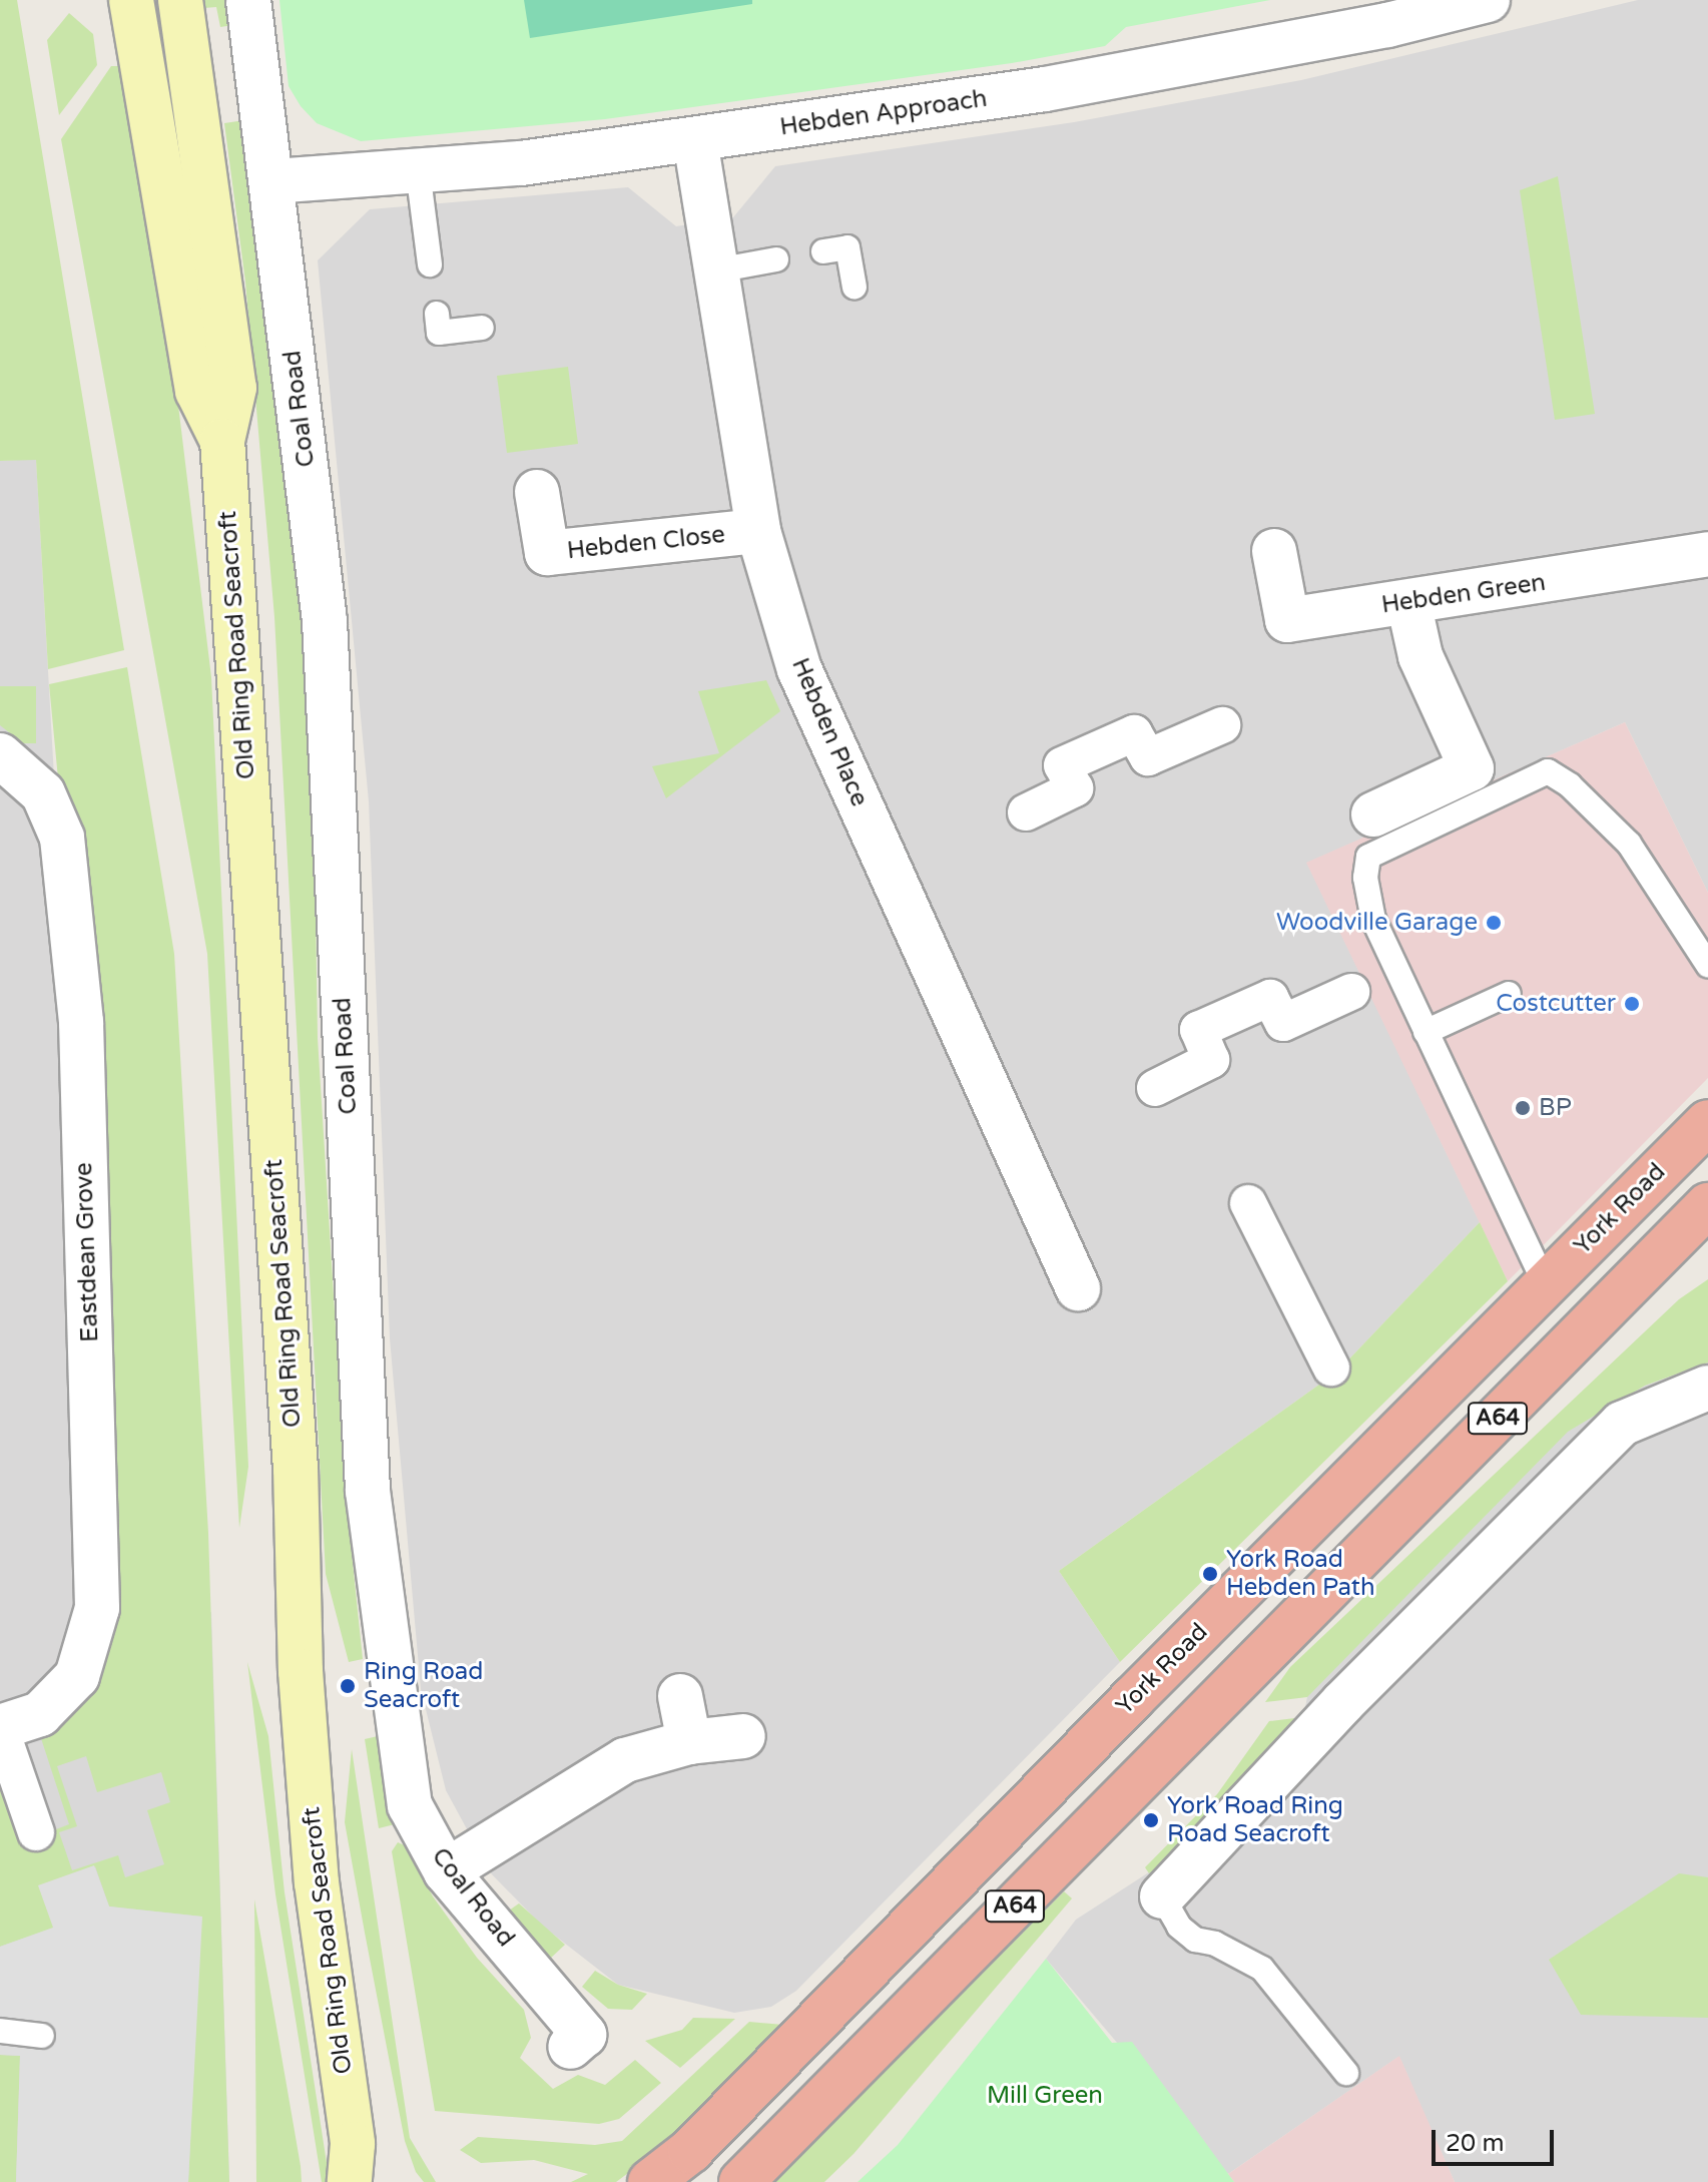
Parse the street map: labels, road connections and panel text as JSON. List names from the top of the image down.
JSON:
{
  "streets": {
    "highway": ["York Road", "A64"],
    "main road": ["Old Ring Road Seacroft"],
    "street": [
      "Hebden Approach",
      "Coal Road",
      "Hebden Close",
      "Hebden Green",
      "Hebden Place",
      "Eastdean Grove"
    ]
  },
  "crossings": [
    ["Hebden Approach", "Coal Road"],
    ["Hebden Approach", "Hebden Place"],
    ["Hebden Close", "Hebden Place"]
  ],
  "parks": ["Mill Green"],
  "places": [
    "Woodville Garage",
    "Costcutter",
    "BP",
    "York Road Hebden Path",
    "Ring Road Seacroft",
    "York Road Ring Road Seacroft"
  ],
  "scale_bar": "20 m"
}
